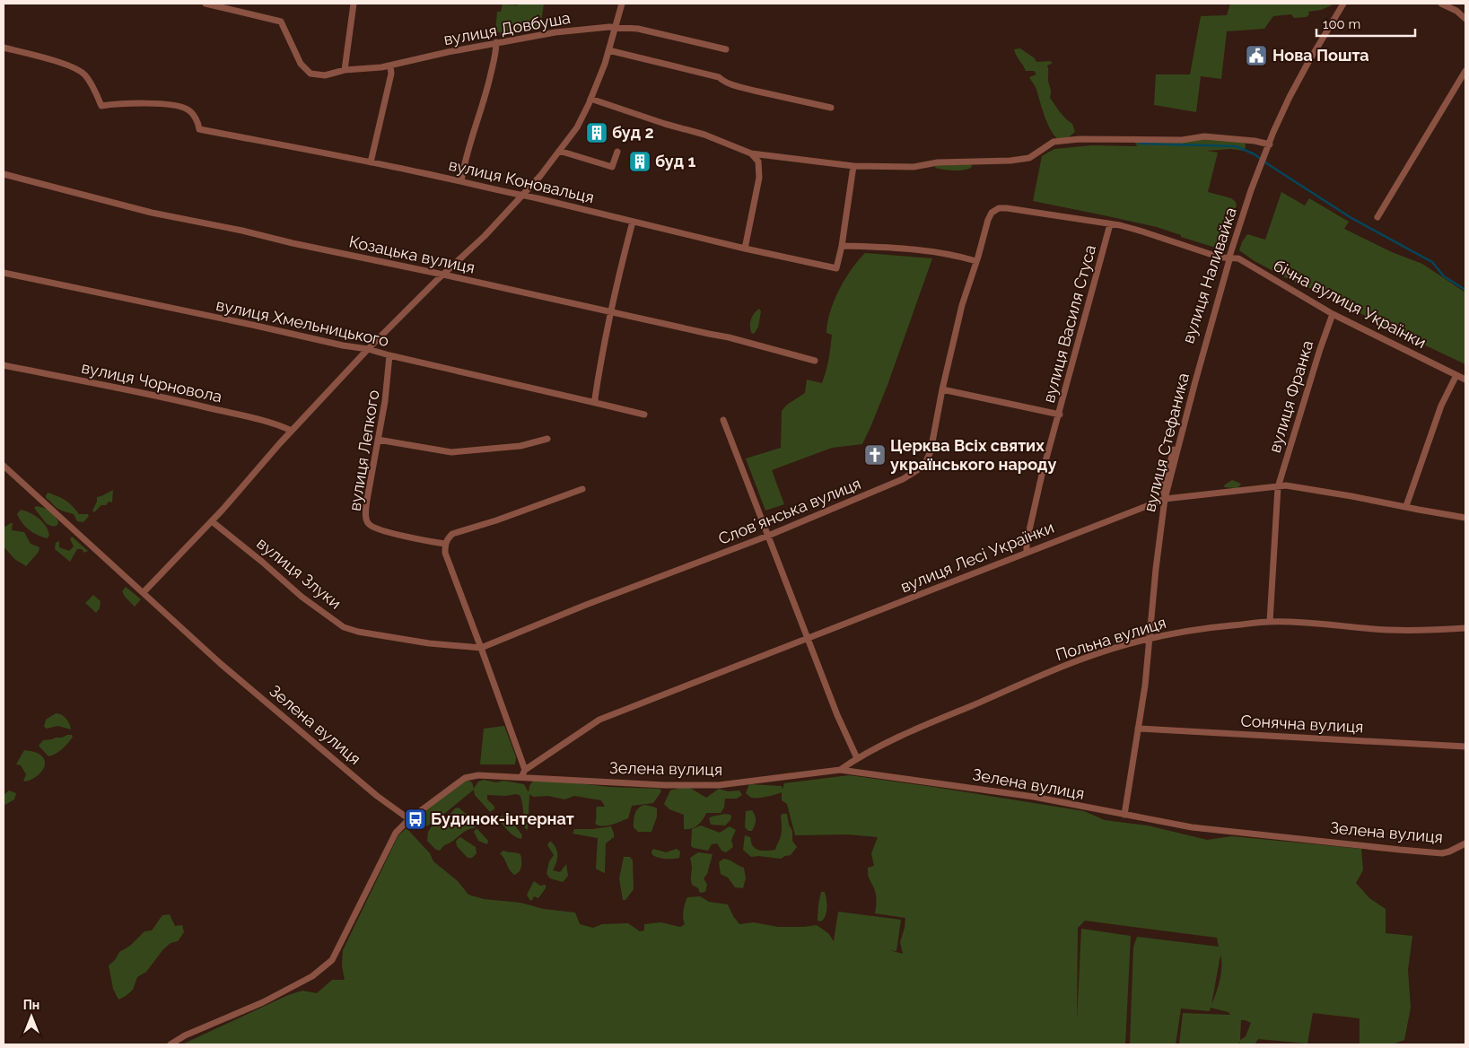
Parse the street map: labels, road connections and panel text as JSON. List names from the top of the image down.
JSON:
{
  "streets": {
    "street": [
      "вулиця Довбуша",
      "вулиця Коновальця",
      "Козацька вулиця",
      "вулиця Наливайка",
      "бічна вулиця Українки",
      "вулиця Хмельницького",
      "вулиця Василя Стуса",
      "вулиця Чорновола",
      "вулиця Франка",
      "вулиця Стефаника",
      "вулиця Лепкого",
      "Словʼянська вулиця",
      "вулиця Лесі Українки",
      "вулиця Злуки",
      "Польна вулиця",
      "Сонячна вулиця",
      "Зелена вулиця"
    ]
  },
  "crossings": [
    ["вулиця Наливайка", "бічна вулиця Українки"],
    ["вулиця Наливайка", "вулиця Стефаника"],
    ["бічна вулиця Українки", "вулиця Франка"],
    ["бічна вулиця Українки", "вулиця Стефаника"],
    ["вулиця Хмельницького", "вулиця Лепкого"],
    ["вулиця Василя Стуса", "Словʼянська вулиця"],
    ["вулиця Василя Стуса", "вулиця Лесі Українки"],
    ["вулиця Франка", "вулиця Лесі Українки"],
    ["вулиця Франка", "Польна вулиця"],
    ["вулиця Стефаника", "вулиця Лесі Українки"],
    ["вулиця Стефаника", "Польна вулиця"],
    ["вулиця Стефаника", "Сонячна вулиця"],
    ["вулиця Стефаника", "Зелена вулиця"],
    ["Словʼянська вулиця", "вулиця Злуки"],
    ["Польна вулиця", "Зелена вулиця"]
  ],
  "places": {
    "public building": ["Нова Пошта"],
    "building": ["буд 2", "буд 1"],
    "church": ["Церква Всіх святих українського народу"],
    "bus stop": ["Будинок-інтернат"]
  },
  "scale_bar": "100 m",
  "north": "top"
}
